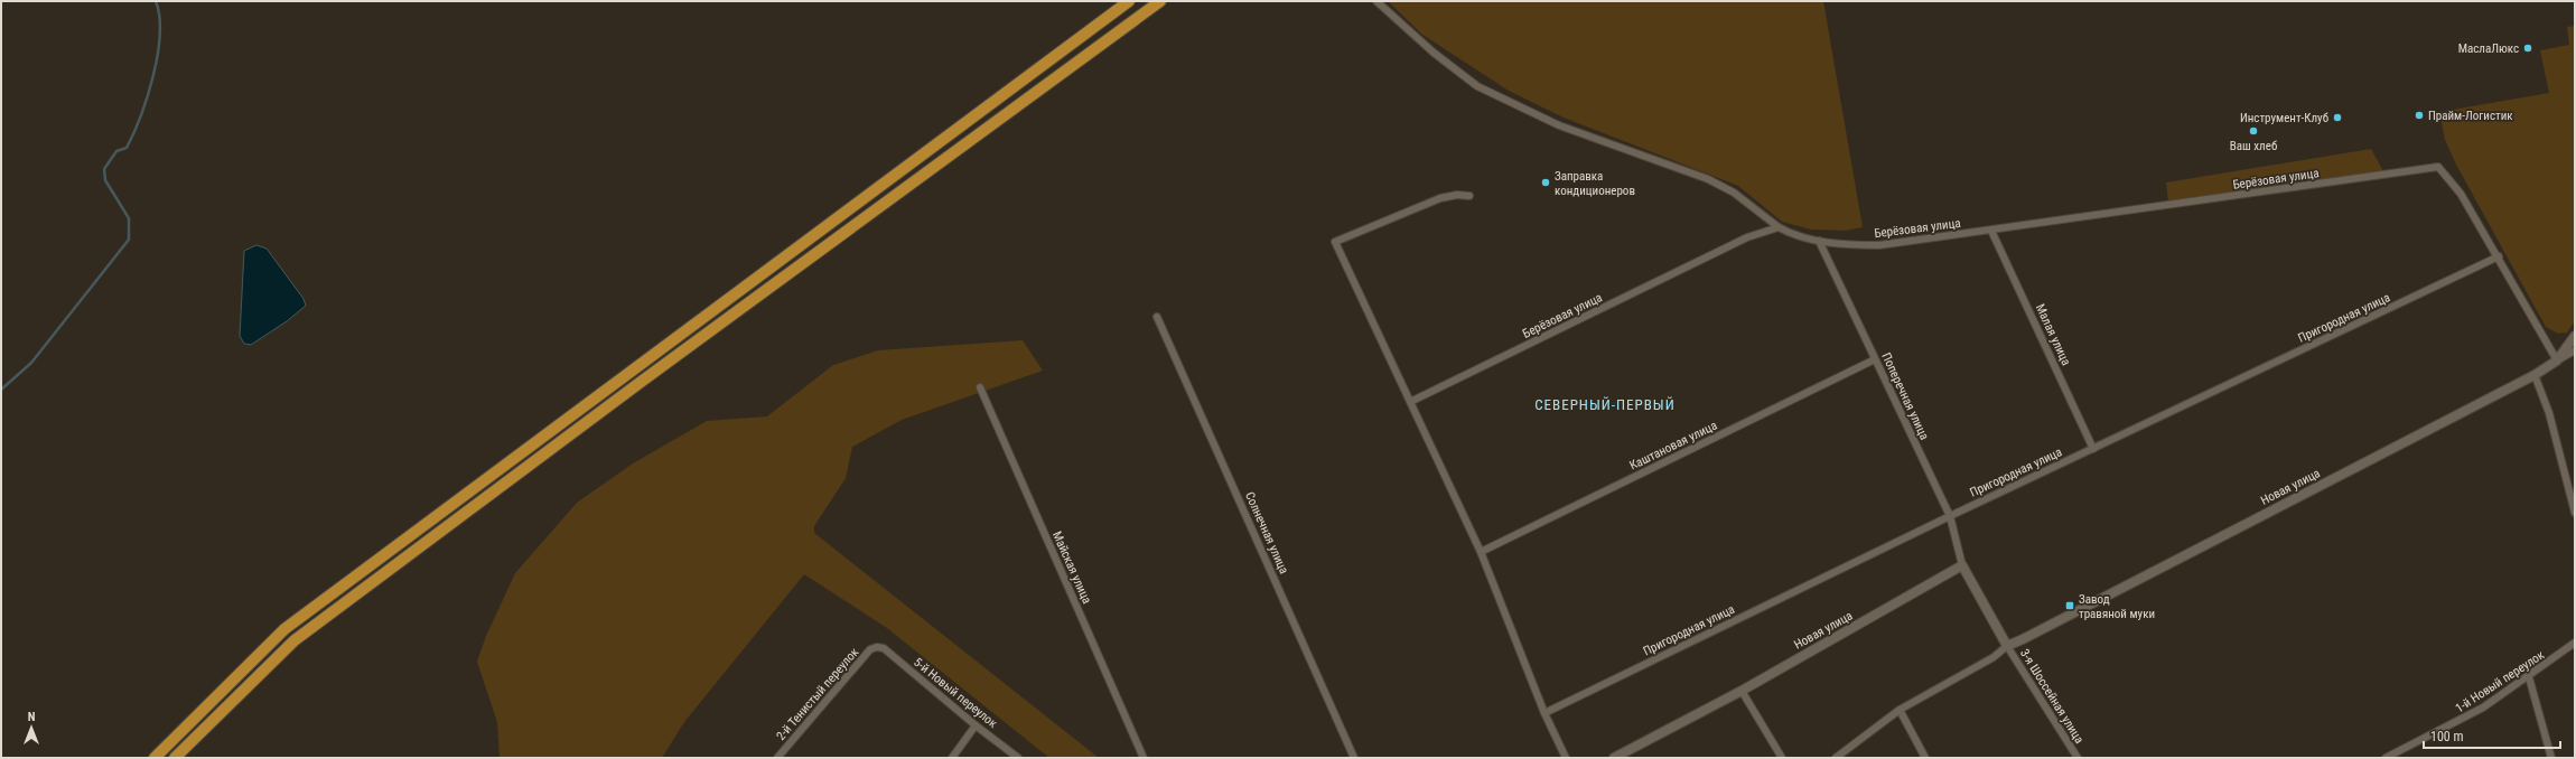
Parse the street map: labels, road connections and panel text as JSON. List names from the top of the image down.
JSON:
{
  "streets": {
    "street": [
      "Берёзовая улица",
      "Пригородная улица",
      "Малая улица",
      "Поперечная улица",
      "Каштановая улица",
      "Новая улица",
      "Солнечная улица",
      "Майская улица",
      "1-й Новый переулок",
      "5-й Новый переулок",
      "2-й Тенистый переулок",
      "3-я Шоссейная улица"
    ]
  },
  "crossings": [
    ["Берёзовая улица", "Пригородная улица"],
    ["Берёзовая улица", "Малая улица"],
    ["Берёзовая улица", "Поперечная улица"],
    ["Пригородная улица", "Малая улица"],
    ["Пригородная улица", "Поперечная улица"],
    ["Поперечная улица", "Каштановая улица"],
    ["Поперечная улица", "Новая улица"],
    ["Новая улица", "3-я Шоссейная улица"],
    ["5-й Новый переулок", "2-й Тенистый переулок"]
  ],
  "districts": ["СЕВЕРНЫЙ-ПЕРВЫЙ"],
  "places": {
    "other": [
      "МаслаЛюкс",
      "Прайм-Логистик",
      "Инструмент-Клуб",
      "Ваш хлеб",
      "Заправка кондиционеров"
    ],
    "transit": ["Завод травяной муки"]
  },
  "scale_bar": "100 m",
  "north": "top"
}
